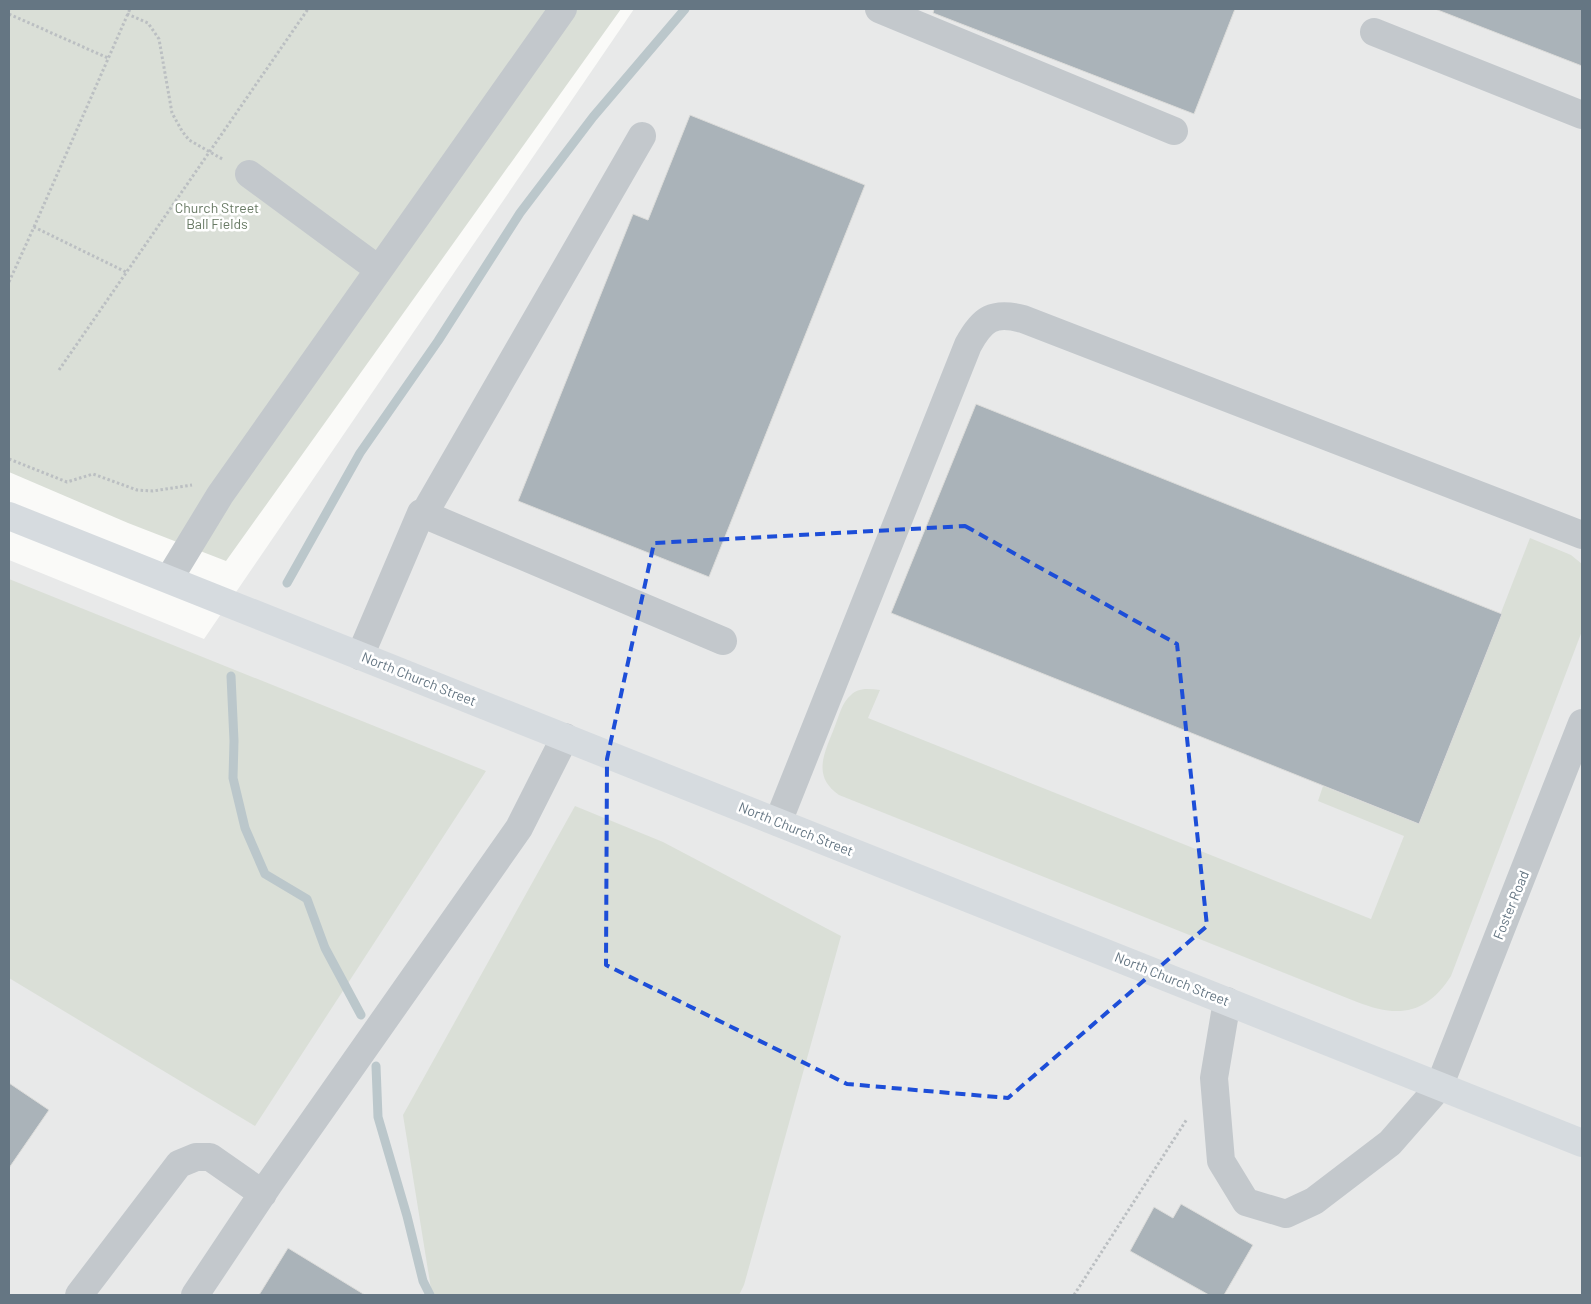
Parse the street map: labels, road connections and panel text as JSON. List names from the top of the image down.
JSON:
{
  "streets": {
    "main road": ["North Church Street"],
    "street": ["Foster Road"]
  },
  "crossings": [
    ["North Church Street", "Foster Road"]
  ],
  "parks": ["Church Street Ball Fields"]
}
